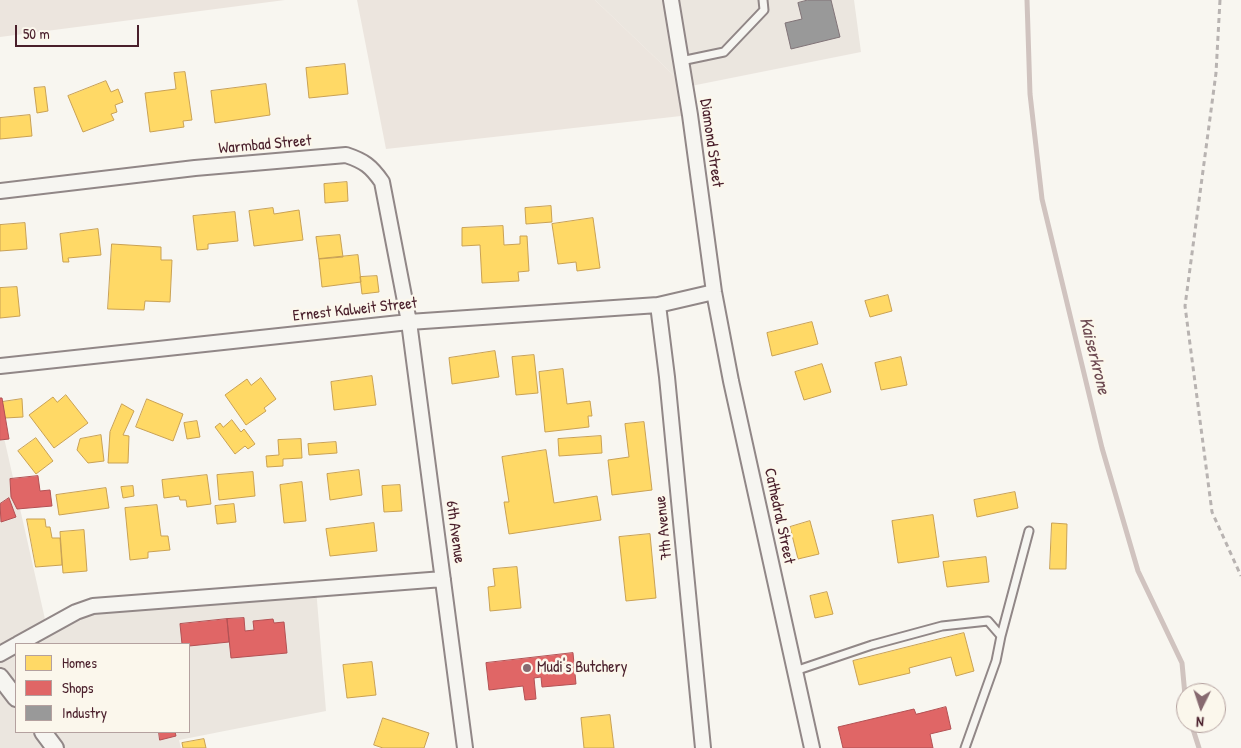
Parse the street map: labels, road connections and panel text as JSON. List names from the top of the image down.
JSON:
{
  "streets": {
    "street": [
      "Diamond Street",
      "Warmbad Street",
      "Ernest Kalweit Street",
      "Cathedral Street",
      "7th Avenue",
      "6th Avenue"
    ]
  },
  "crossings": [
    ["Diamond Street", "Ernest Kalweit Street"],
    ["Diamond Street", "Cathedral Street"],
    ["Warmbad Street", "Ernest Kalweit Street"],
    ["Warmbad Street", "6th Avenue"],
    ["Ernest Kalweit Street", "Cathedral Street"],
    ["Ernest Kalweit Street", "7th Avenue"],
    ["Ernest Kalweit Street", "6th Avenue"]
  ],
  "water": ["Kaiserkrone"],
  "places": ["Mudi's Butchery"],
  "legend": ["Homes", "Shops", "Industry"],
  "scale_bar": "50 m",
  "north": "bottom"
}
